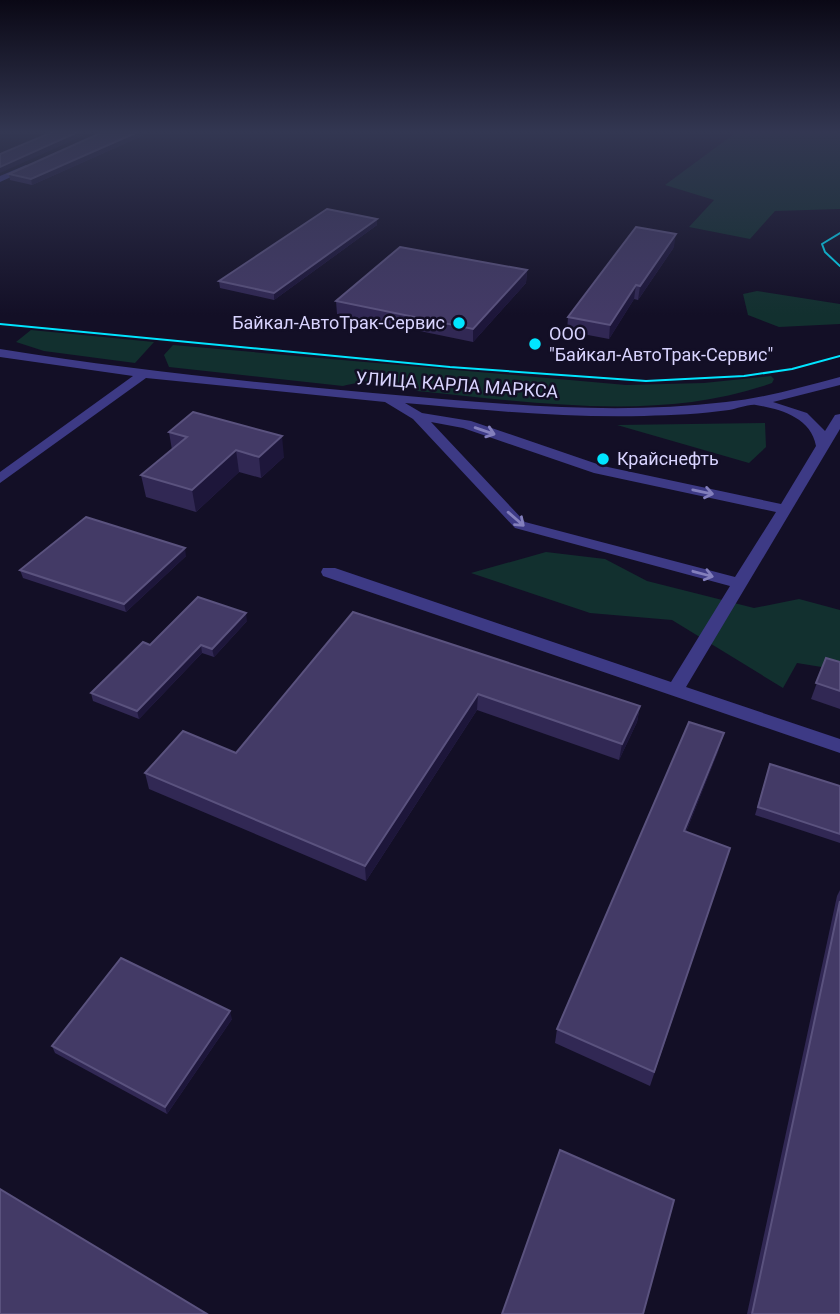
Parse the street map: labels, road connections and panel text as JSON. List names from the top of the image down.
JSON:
{
  "streets": {
    "street": ["УЛИЦА КАРЛА МАРКСА"]
  },
  "places": ["Байкал-АвтоТрак-Сервис", "ООО \"Байкал-АвтоТрак-Сервис\"", "Крайснефть"]
}
